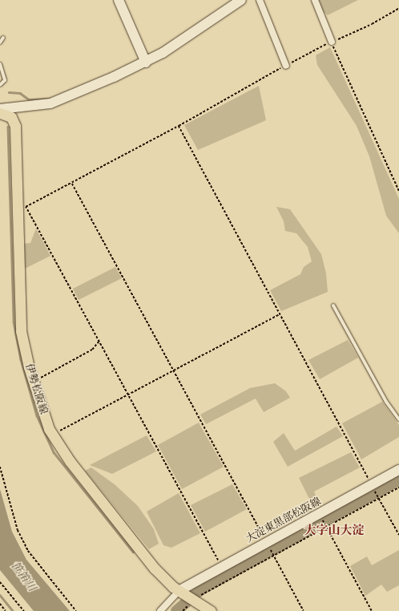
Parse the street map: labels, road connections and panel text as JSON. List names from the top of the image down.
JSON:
{
  "streets": {
    "main road": ["伊勢松阪線"],
    "street": ["大淀東黒部松阪線"]
  },
  "crossings": [
    ["伊勢松阪線", "大淀東黒部松阪線"]
  ],
  "districts": ["大字山大淀"],
  "water": ["笹笛川"]
}
